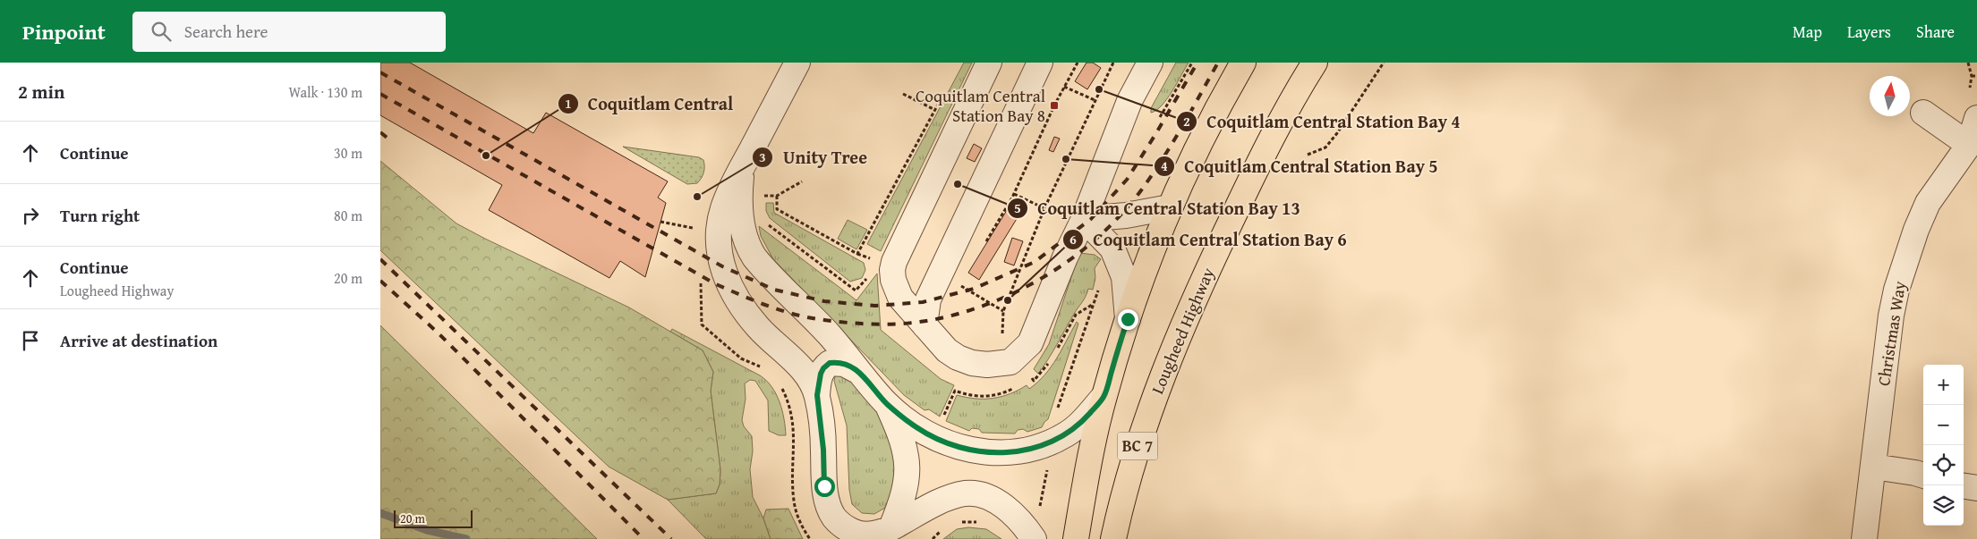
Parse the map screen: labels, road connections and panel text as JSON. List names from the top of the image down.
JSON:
{
  "streets": {
    "main road": ["Lougheed Highway", "BC 7"],
    "street": ["Christmas Way"]
  },
  "places": {
    "other": [
      "Coquitlam Central Station Bay 4",
      "Coquitlam Central",
      "Coquitlam Central Station Bay 5",
      "Coquitlam Central Station Bay 13",
      "Unity Tree",
      "Coquitlam Central Station Bay 6"
    ],
    "transit": ["Coquitlam Central Station Bay 8"]
  },
  "scale_bar": "20 m",
  "north": "top",
  "page": {
    "header": "Pinpoint",
    "search": "Search here",
    "nav": ["Map", "Layers", "Share"],
    "heading": ["2 min", "Walk · 130 m"],
    "list": [
      ["Continue", "30 m"],
      ["Turn right", "80 m"],
      ["Continue", "Lougheed Highway", "20 m"],
      "Arrive at destination"
    ],
    "map_buttons": ["+", "−"],
    "scale": "20 m"
  }
}
